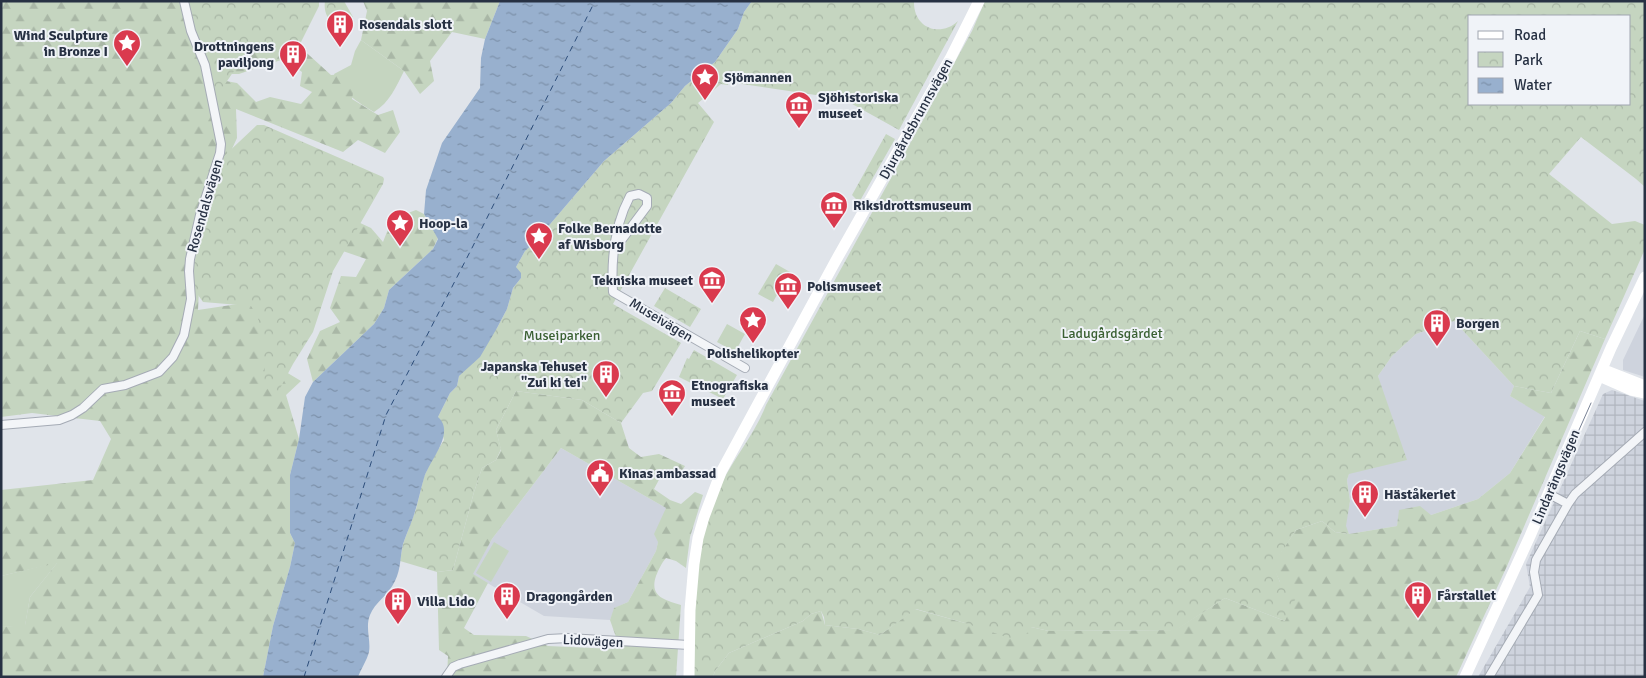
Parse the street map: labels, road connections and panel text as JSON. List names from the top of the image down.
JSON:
{
  "streets": {
    "street": [
      "Djurgårdsbrunnsvägen",
      "Rosendalsvägen",
      "Museivägen",
      "Lindarängsvägen",
      "Lidovägen"
    ]
  },
  "crossings": [
    ["Djurgårdsbrunnsvägen", "Lidovägen"]
  ],
  "parks": ["Ladugårdsgärdet", "Museiparken"],
  "places": {
    "building": [
      "Rosendals slott",
      "Drottningens paviljong",
      "Borgen",
      "Japanska Tehuset \"Zui ki tei\"",
      "Häståkeriet",
      "Fårstallet",
      "Dragongården",
      "Villa Lido"
    ],
    "place": [
      "Wind Sculpture in Bronze I",
      "Sjömannen",
      "Hoop-la",
      "Folke Bernadotte af Wisborg",
      "Polishelikopter"
    ],
    "museum": [
      "Sjöhistoriska museet",
      "Riksidrottsmuseum",
      "Tekniska museet",
      "Polismuseet",
      "Etnografiska museet"
    ],
    "public building": ["Kinas ambassad"]
  },
  "legend": ["Road", "Park", "Water"]
}
